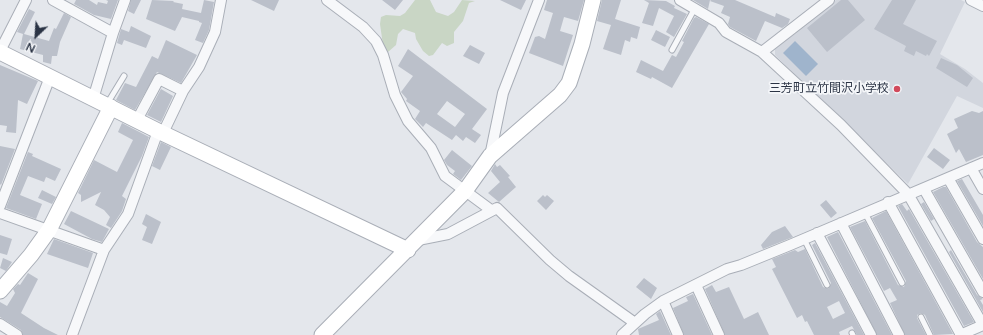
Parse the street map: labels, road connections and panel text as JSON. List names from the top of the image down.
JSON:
{
  "places": ["三芳町立竹間沢小学校"],
  "north": "bottom left"
}
